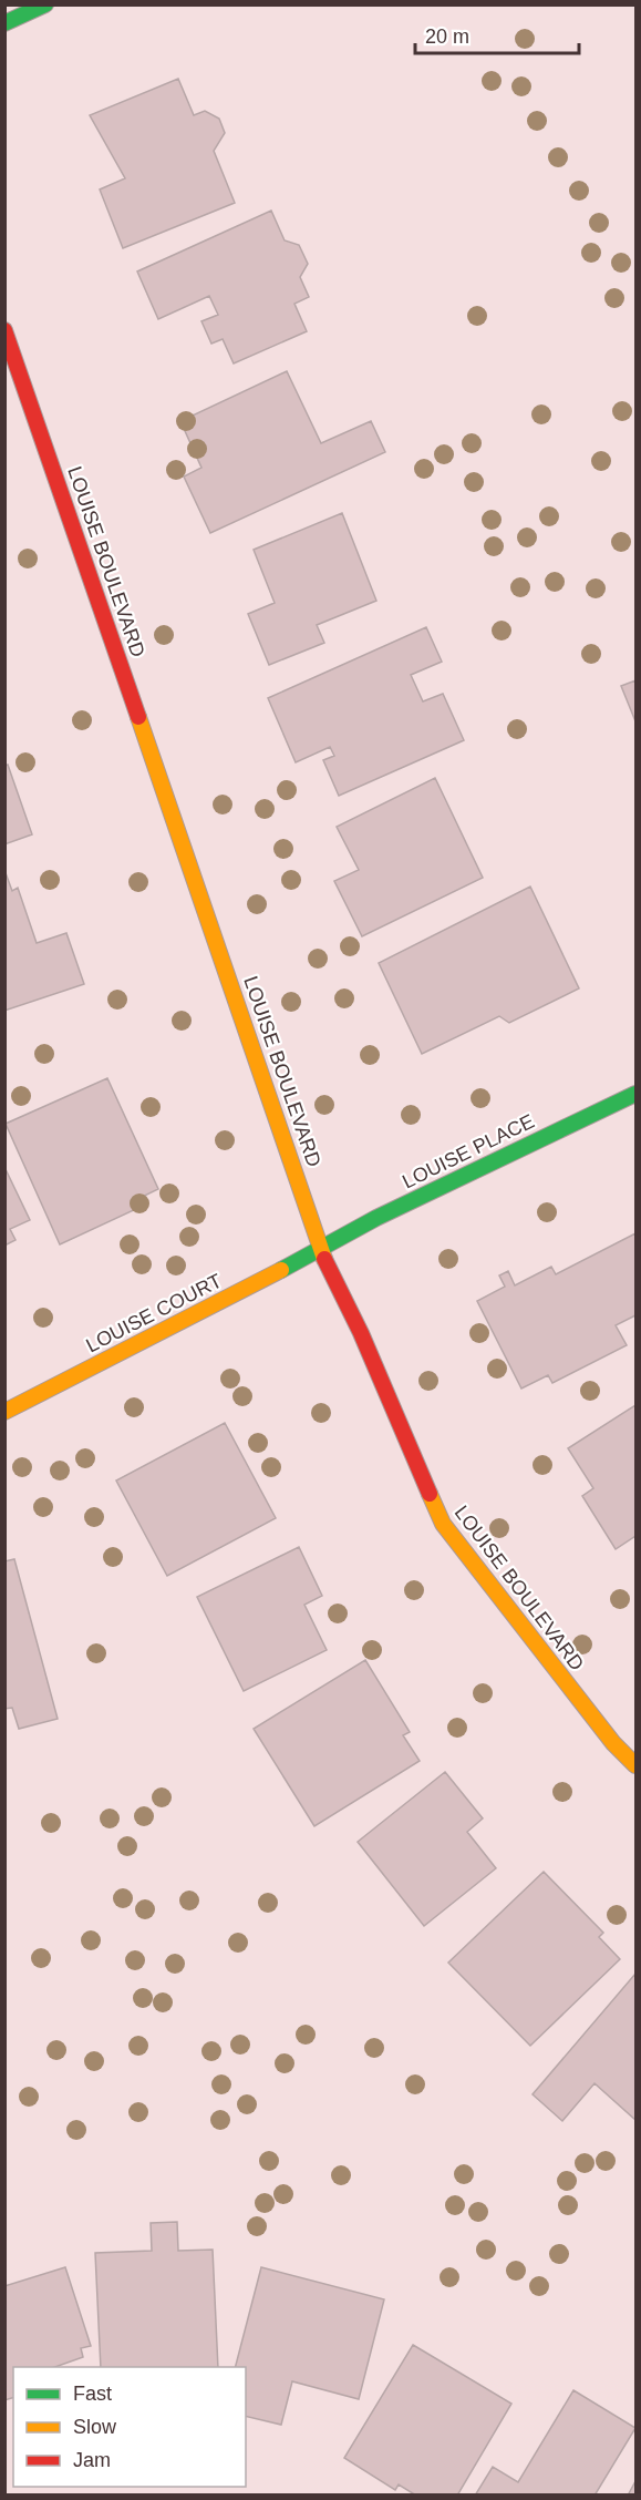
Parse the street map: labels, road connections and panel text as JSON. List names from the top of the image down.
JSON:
{
  "streets": {
    "street": ["LOUISE BOULEVARD", "LOUISE PLACE", "LOUISE COURT"]
  },
  "crossings": [
    ["LOUISE BOULEVARD", "LOUISE PLACE"],
    ["LOUISE BOULEVARD", "LOUISE COURT"],
    ["LOUISE PLACE", "LOUISE COURT"]
  ],
  "legend": ["Fast", "Slow", "Jam"],
  "scale_bar": "20 m"
}
